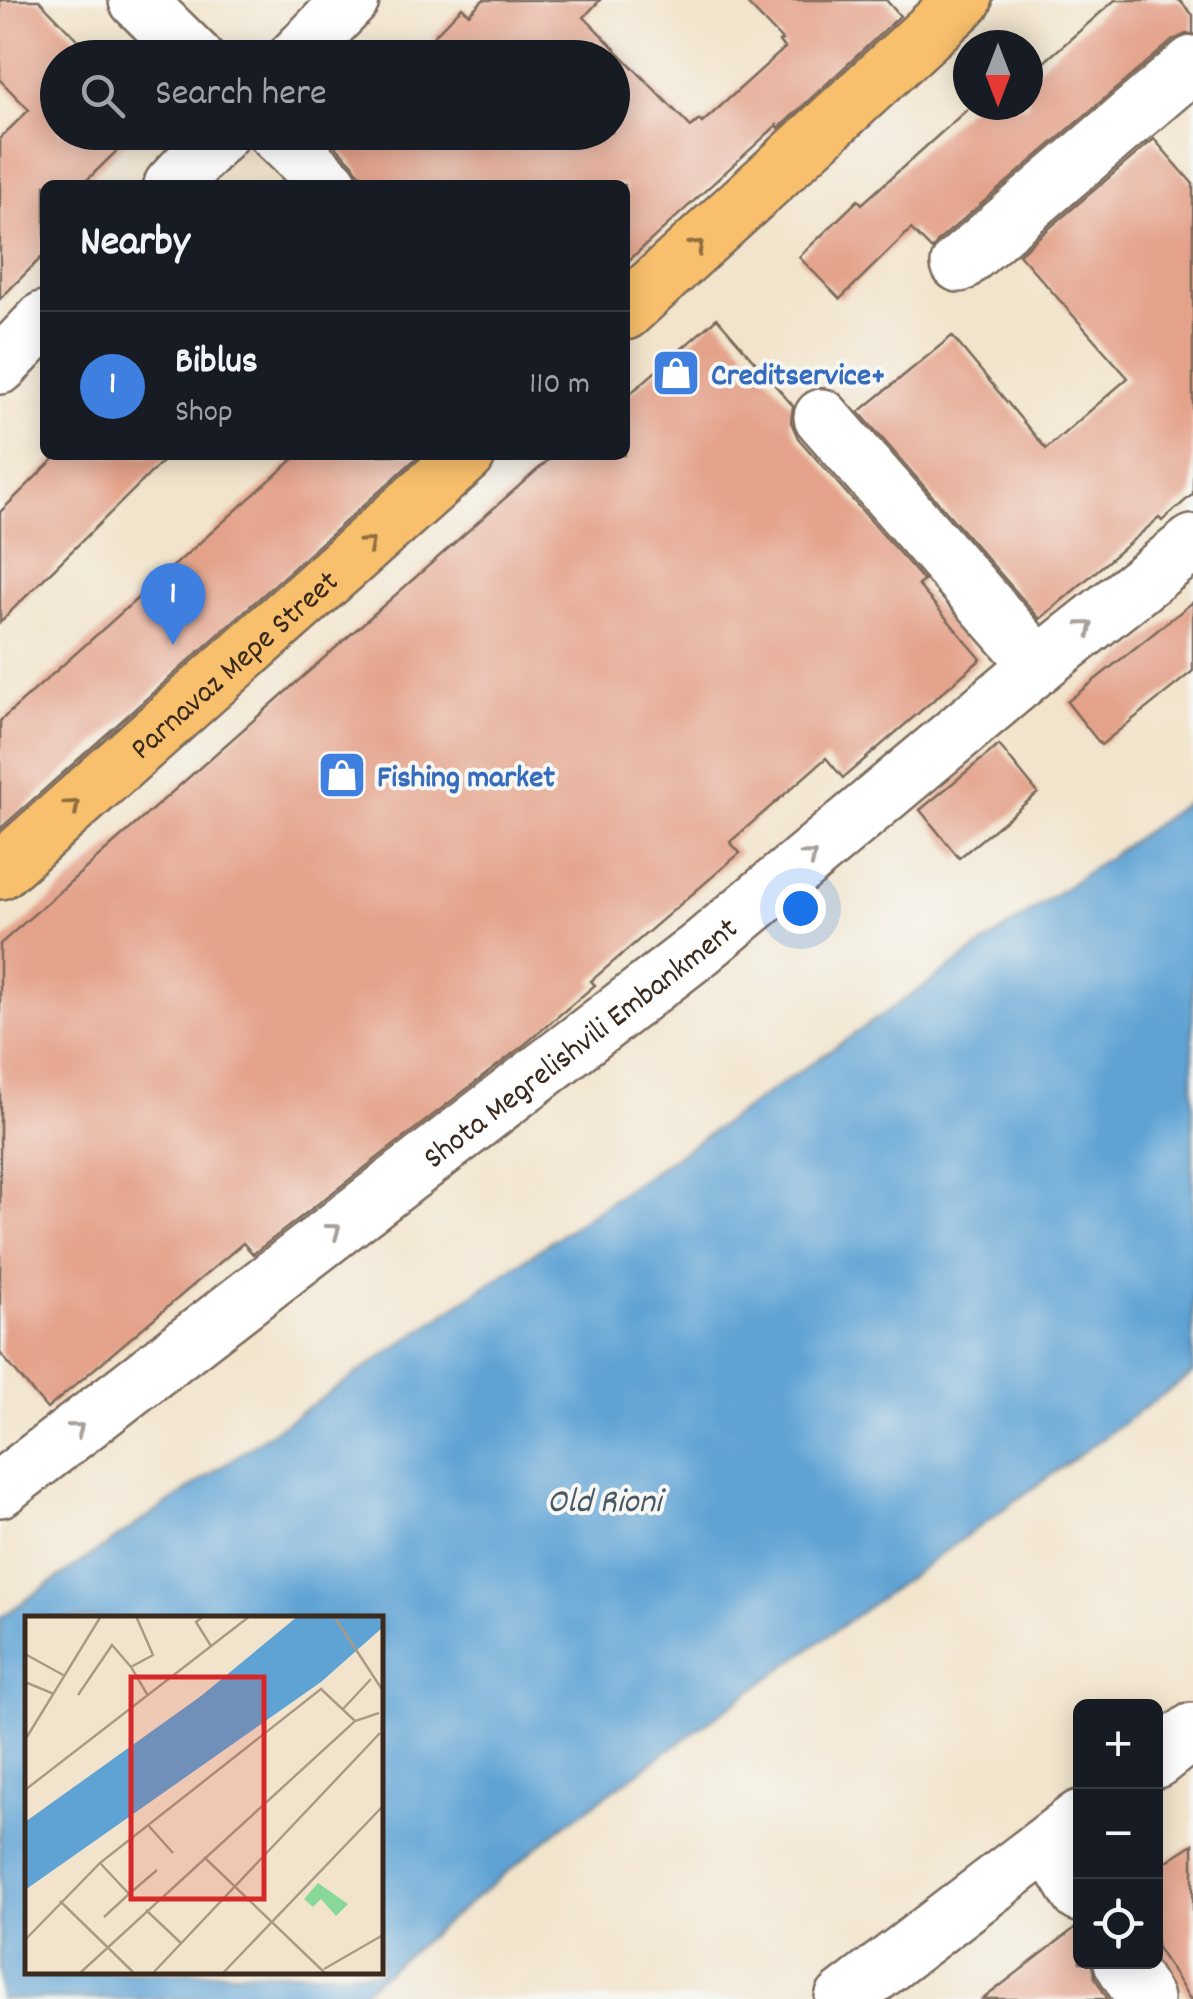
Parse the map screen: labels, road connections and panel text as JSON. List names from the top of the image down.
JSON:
{
  "streets": {
    "main road": ["Parnavaz Mepe Street"],
    "street": ["Shota Megrelishvili Embankment"]
  },
  "one_way": ["Parnavaz Mepe Street", "Shota Megrelishvili Embankment"],
  "water": ["Old Rioni"],
  "places": {
    "shop": ["Creditservice+", "Fishing market"]
  },
  "north": "bottom",
  "page": {
    "search": "Search here",
    "heading": "Nearby",
    "list": [
      {
        "mark": "1",
        "name": "Biblus",
        "note": "Shop",
        "value": "110 m"
      }
    ],
    "pins": "1",
    "map_buttons": ["+", "−"]
  }
}
